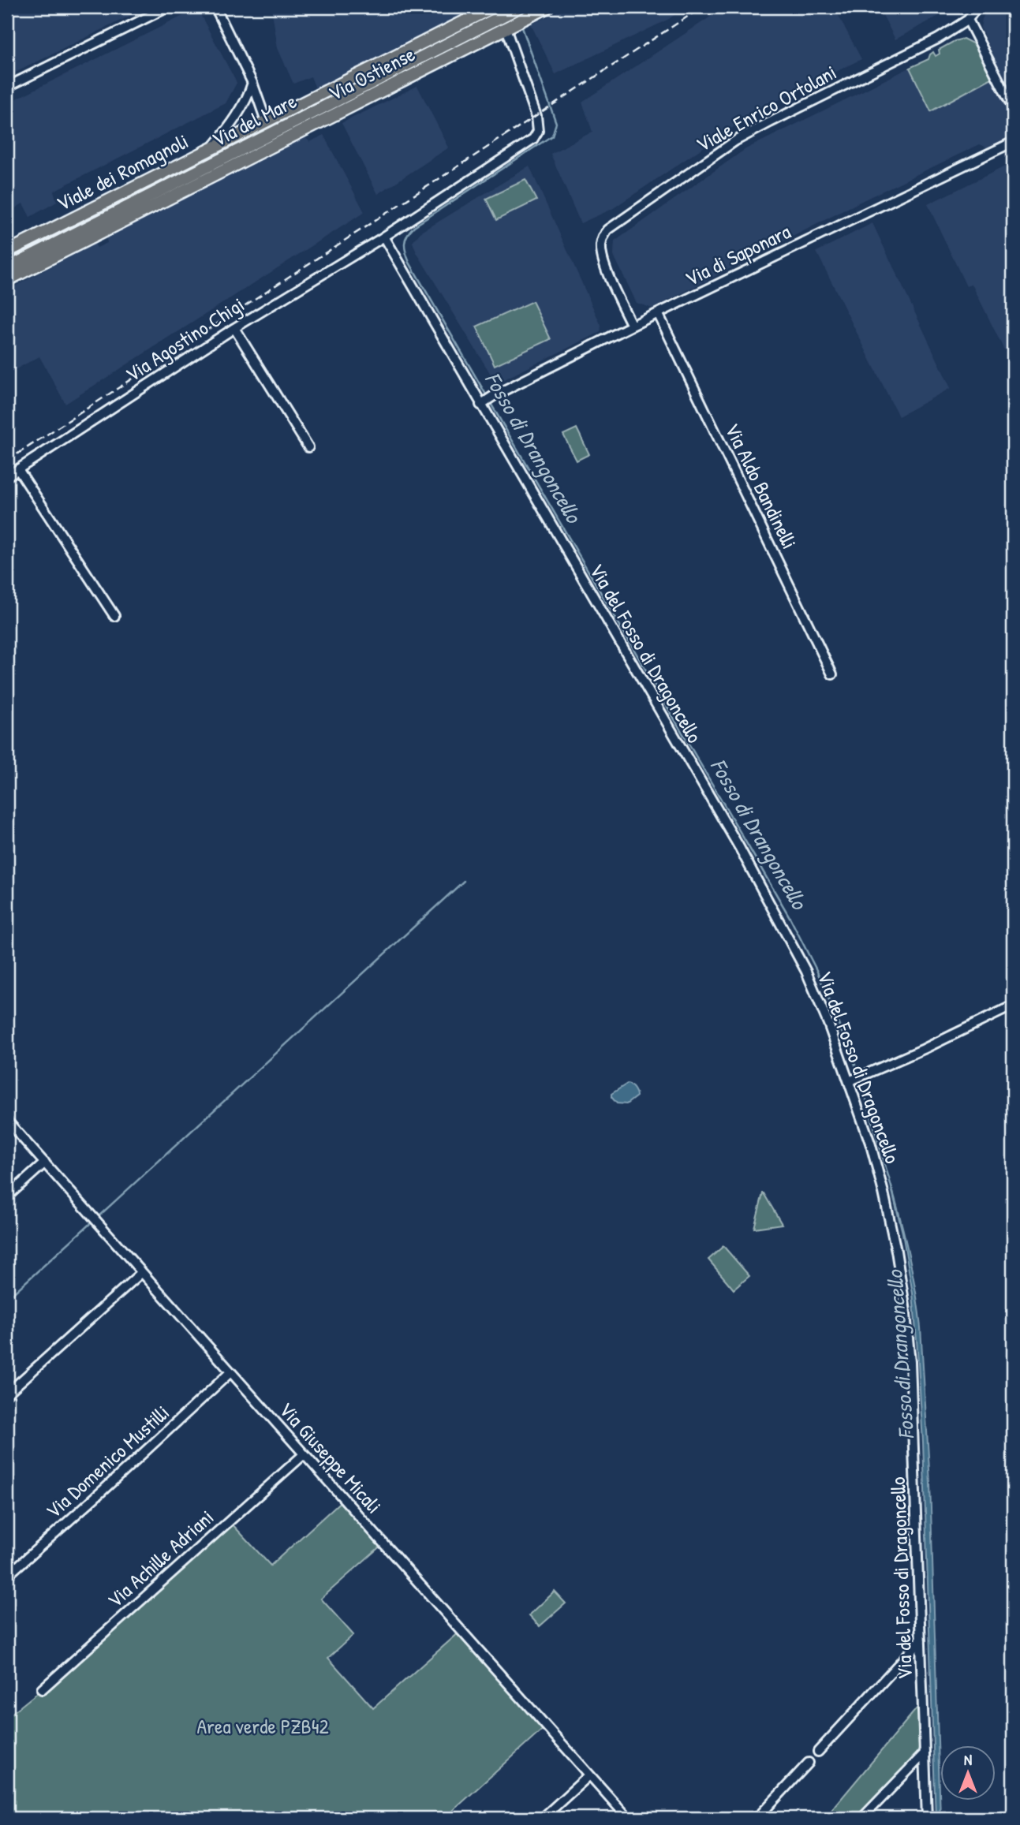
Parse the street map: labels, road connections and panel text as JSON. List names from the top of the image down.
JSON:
{
  "streets": {
    "main road": ["Via Ostiense", "Via del Mare", "Viale dei Romagnoli"],
    "street": [
      "Viale Enrico Ortolani",
      "Via di Saponara",
      "Via Agostino Chigi",
      "Via Aldo Bandinelli",
      "Via del Fosso di Dragoncello",
      "Via Giuseppe Micali",
      "Via Domenico Mustilli",
      "Via Achille Adriani"
    ]
  },
  "crossings": [
    ["Viale Enrico Ortolani", "Via di Saponara"],
    ["Via di Saponara", "Via Aldo Bandinelli"],
    ["Via di Saponara", "Via del Fosso di Dragoncello"],
    ["Via Agostino Chigi", "Via del Fosso di Dragoncello"],
    ["Via Giuseppe Micali", "Via Domenico Mustilli"],
    ["Via Giuseppe Micali", "Via Achille Adriani"]
  ],
  "water": ["Fosso di Drangoncello"],
  "parks": ["Area verde PZB42"],
  "north": "top"
}
